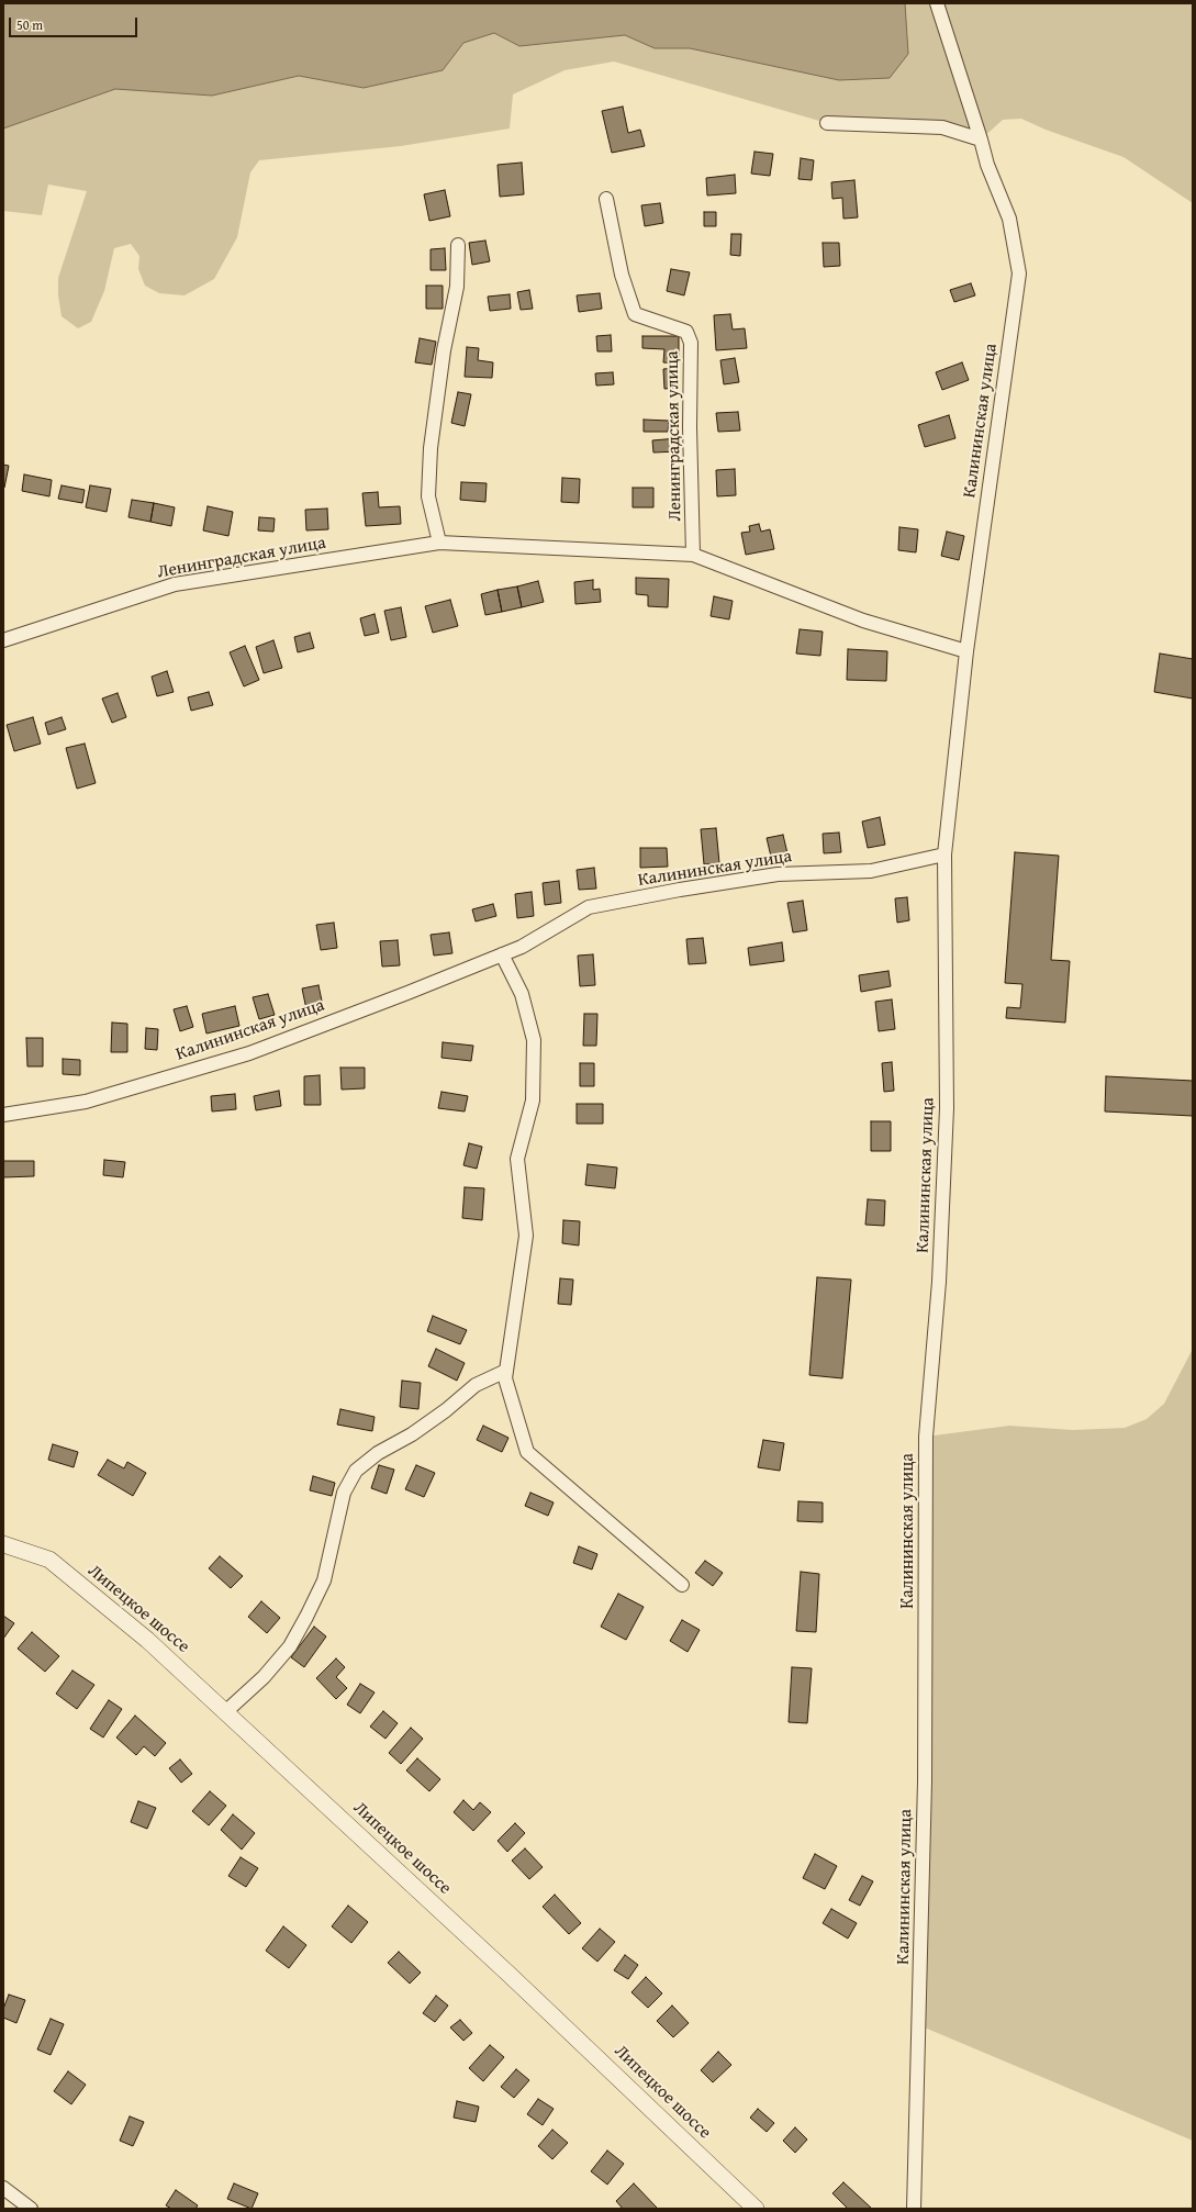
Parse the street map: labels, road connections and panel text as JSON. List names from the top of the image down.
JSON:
{
  "streets": {
    "street": ["Калининская улица", "Ленинградская улица", "Липецкое шоссе"]
  },
  "crossings": [
    ["Калининская улица", "Ленинградская улица"]
  ],
  "scale_bar": "50 m"
}
